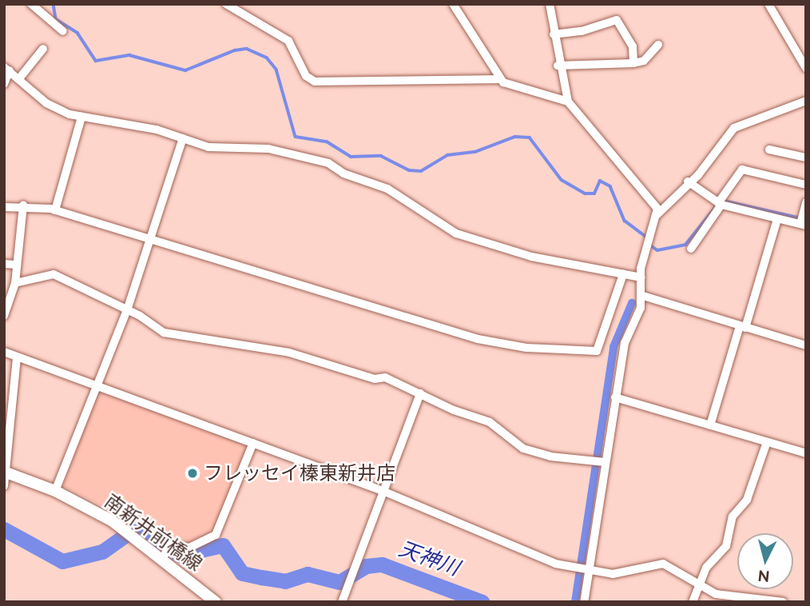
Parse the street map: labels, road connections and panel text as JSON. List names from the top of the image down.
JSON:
{
  "streets": {
    "main road": ["南新井前橋線"]
  },
  "water": ["天神川"],
  "places": ["フレッセイ榛東新井店"],
  "north": "bottom"
}
